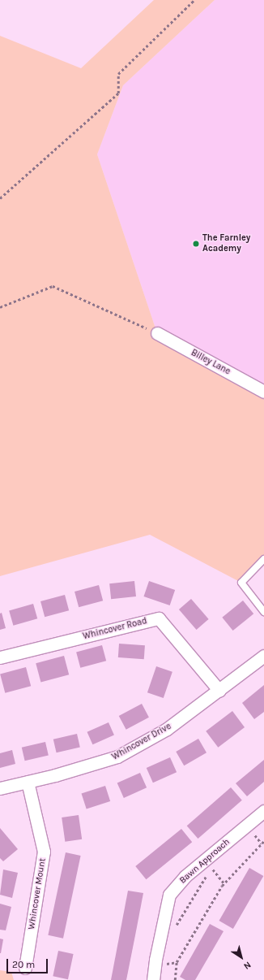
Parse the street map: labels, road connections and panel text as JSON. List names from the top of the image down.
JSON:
{
  "streets": {
    "street": [
      "Billey Lane",
      "Whincover Road",
      "Whincover Drive",
      "Bawn Approach",
      "Whincover Mount"
    ]
  },
  "crossings": [
    ["Whincover Road", "Whincover Drive"],
    ["Whincover Drive", "Whincover Mount"]
  ],
  "places": ["The Farnley Academy"],
  "scale_bar": "20 m",
  "north": "bottom right"
}
